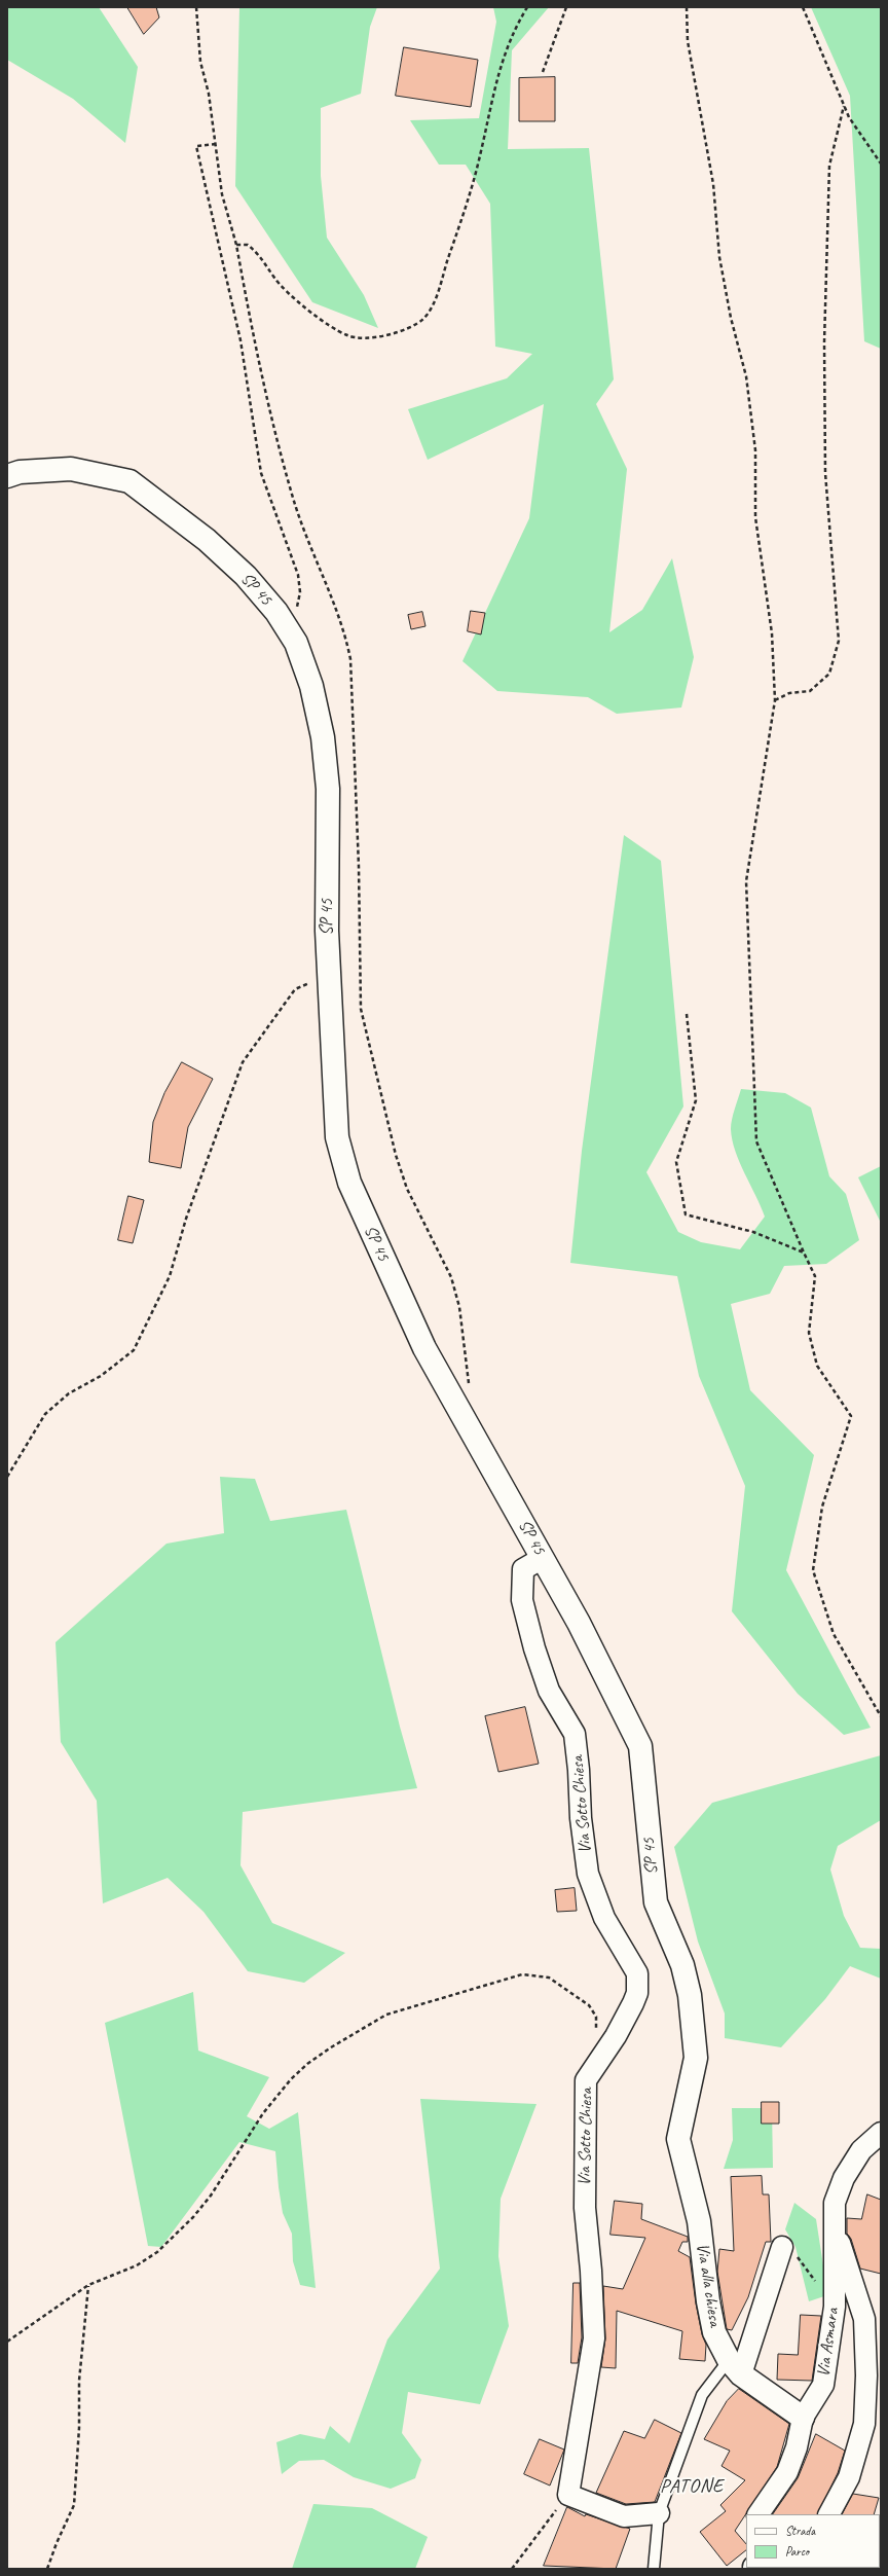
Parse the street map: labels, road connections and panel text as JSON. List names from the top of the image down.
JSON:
{
  "streets": {
    "street": [
      "SP 45",
      "Via Sotto Chiesa",
      "Via alla chiesa",
      "Via Asmara"
    ]
  },
  "crossings": [
    ["SP 45", "Via Sotto Chiesa"],
    ["SP 45", "Via alla chiesa"],
    ["Via alla chiesa", "Via Asmara"]
  ],
  "districts": ["PATONE"],
  "legend": ["Strada", "Parco"]
}
